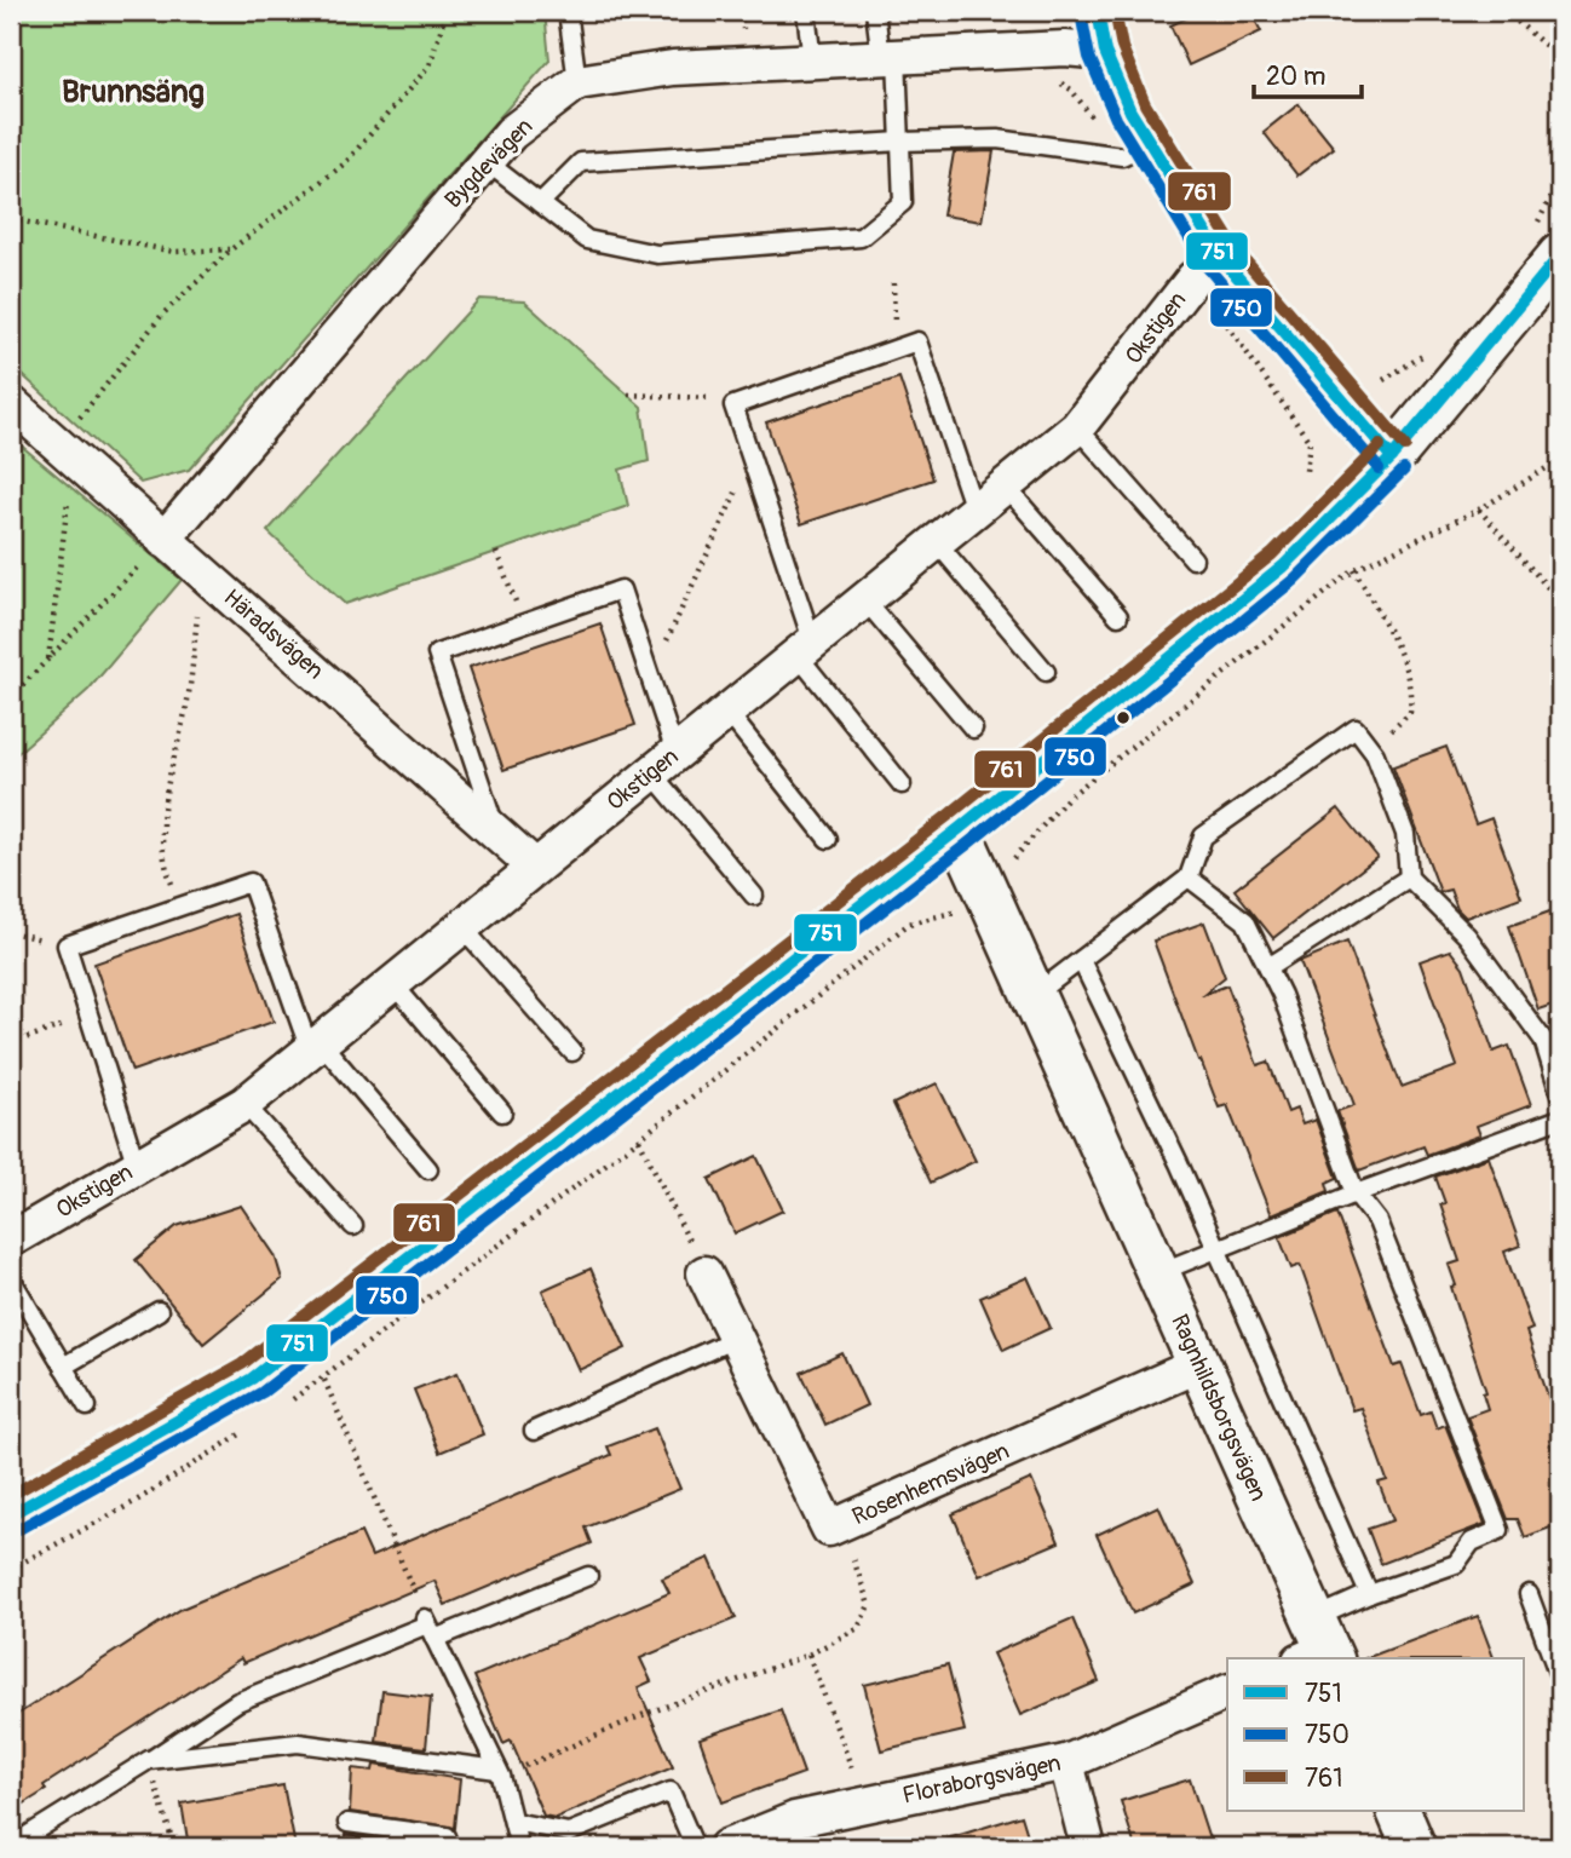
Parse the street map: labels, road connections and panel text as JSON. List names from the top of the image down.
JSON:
{
  "streets": {
    "street": [
      "Bygdevägen",
      "Okstigen",
      "Häradsvägen",
      "Ragnhildsborgsvägen",
      "Rosenhemsvägen",
      "Floraborgsvägen"
    ]
  },
  "crossings": [
    ["Bygdevägen", "Häradsvägen"],
    ["Okstigen", "Häradsvägen"],
    ["Ragnhildsborgsvägen", "Rosenhemsvägen"]
  ],
  "districts": ["Brunnsäng"],
  "lines": ["transit line 751", "transit line 761", "transit line 750"],
  "legend": ["751", "750", "761"],
  "scale_bar": "20 m"
}
